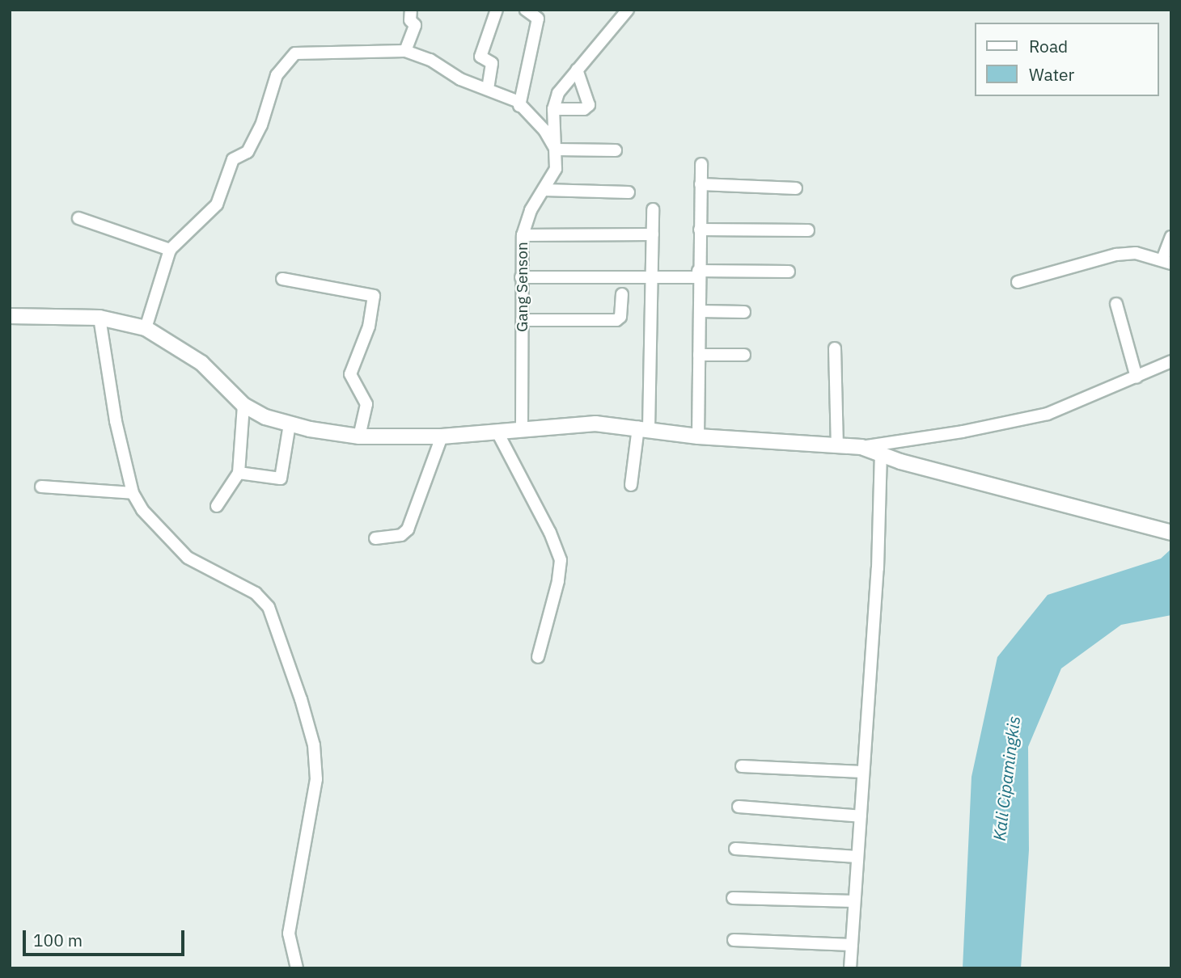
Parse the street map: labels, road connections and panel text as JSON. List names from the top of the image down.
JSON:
{
  "streets": {
    "street": ["Gang Senson"]
  },
  "water": ["Kali Cipamingkis"],
  "legend": ["Road", "Water"],
  "scale_bar": "100 m"
}
